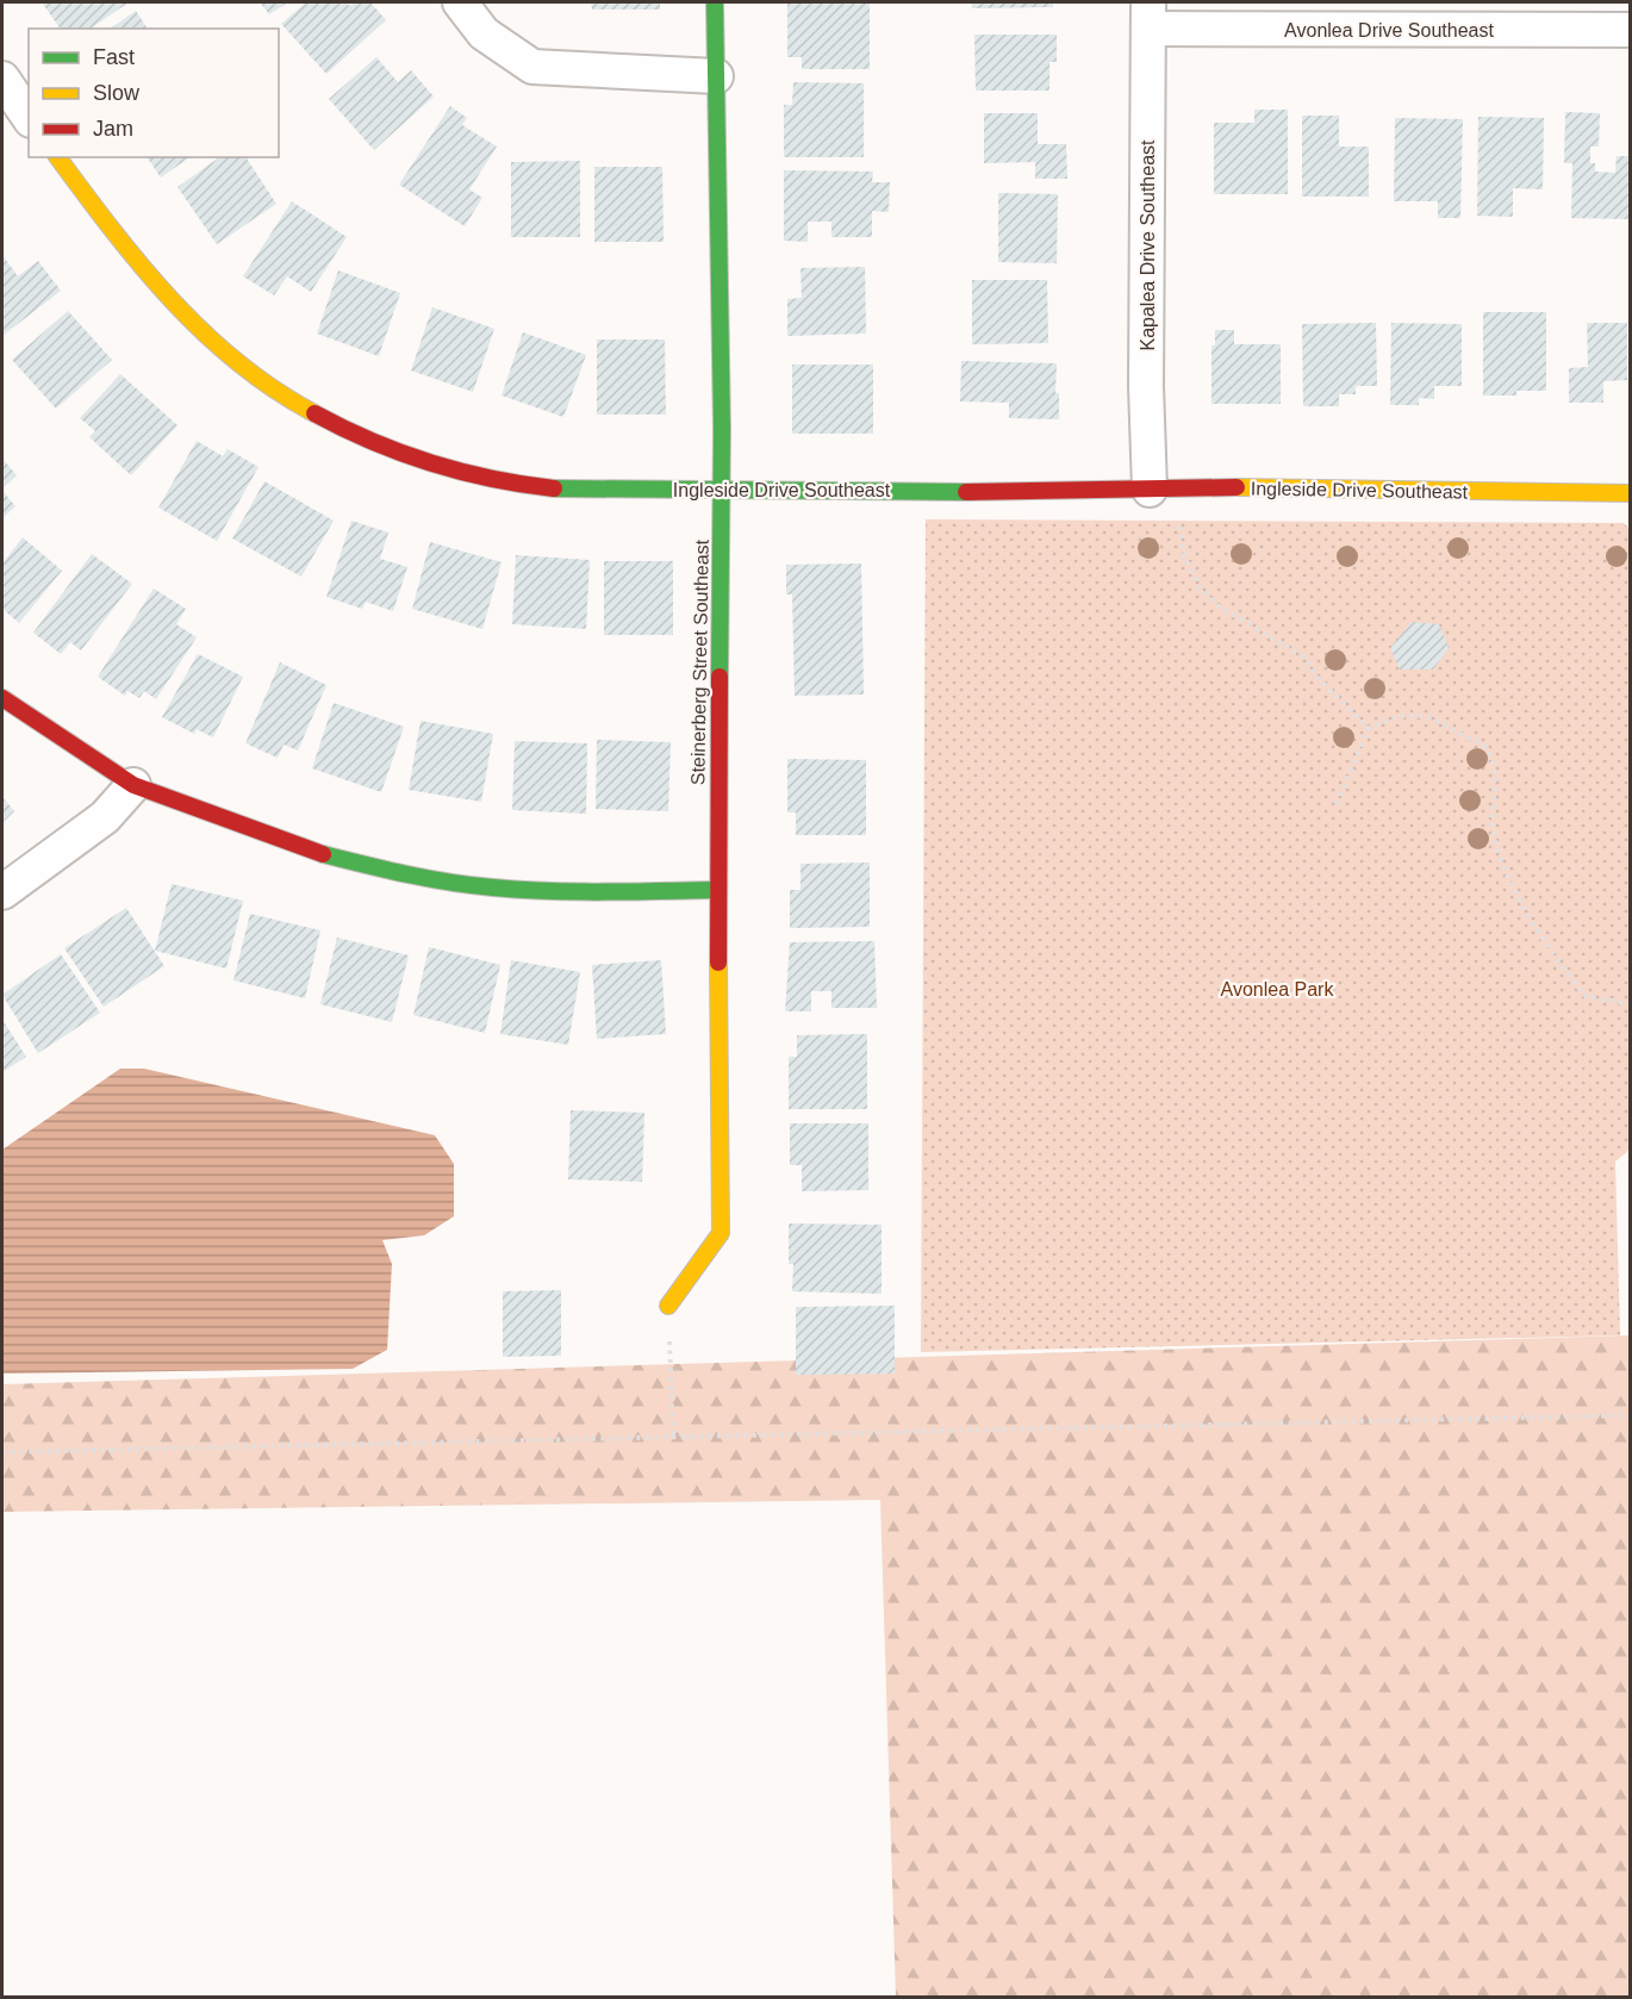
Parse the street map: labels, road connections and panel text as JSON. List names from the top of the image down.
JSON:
{
  "streets": {
    "street": [
      "Avonlea Drive Southeast",
      "Kapalea Drive Southeast",
      "Ingleside Drive Southeast",
      "Steinerberg Street Southeast"
    ]
  },
  "crossings": [
    ["Avonlea Drive Southeast", "Kapalea Drive Southeast"],
    ["Kapalea Drive Southeast", "Ingleside Drive Southeast"],
    ["Ingleside Drive Southeast", "Steinerberg Street Southeast"]
  ],
  "parks": ["Avonlea Park"],
  "legend": ["Fast", "Slow", "Jam"]
}
